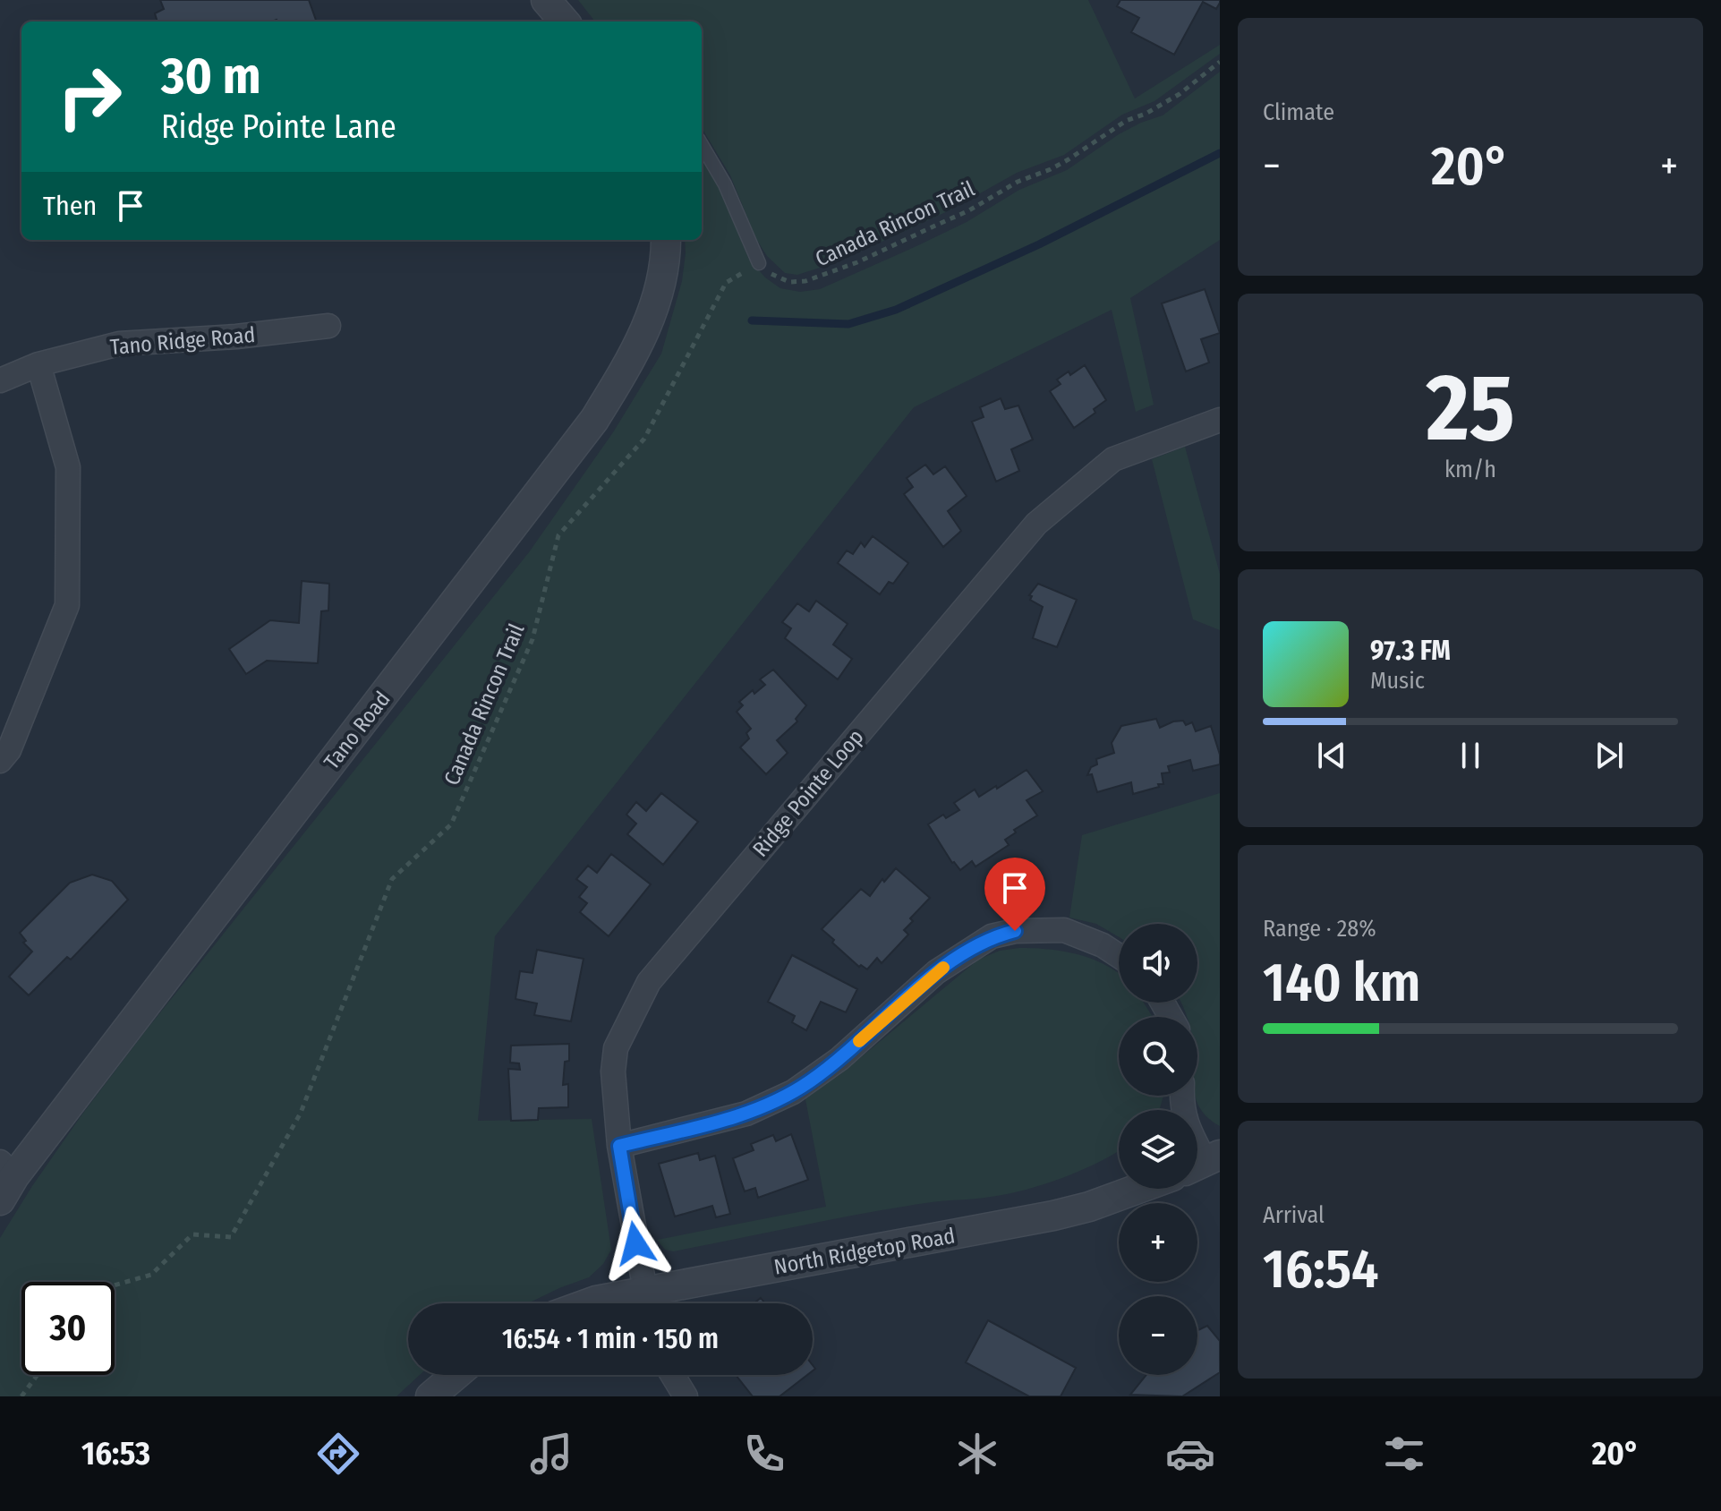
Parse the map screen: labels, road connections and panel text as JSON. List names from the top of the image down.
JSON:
{
  "streets": {
    "street": [
      "Tano Ridge Road",
      "Tano Road",
      "Ridge Pointe Loop",
      "North Ridgetop Road"
    ],
    "path": ["Canada Rincon Trail"]
  },
  "crossings": [
    ["Ridge Pointe Loop", "North Ridgetop Road"]
  ],
  "page": {
    "tile": [
      "Climate",
      ["25", "km/h"],
      ["Range · 28%", "140 km"],
      ["Arrival", "16:54"]
    ],
    "turn": ["30 m", "Ridge Pointe Lane"],
    "heat": ["−", "20°", "+"],
    "then": "Then",
    "song": ["97.3 FM", "Music"],
    "map_buttons": ["+", "−"],
    "limit": "30",
    "trip": "16:54 · 1 min · 150 m",
    "tabs": ["16:53", "20°"]
  }
}
